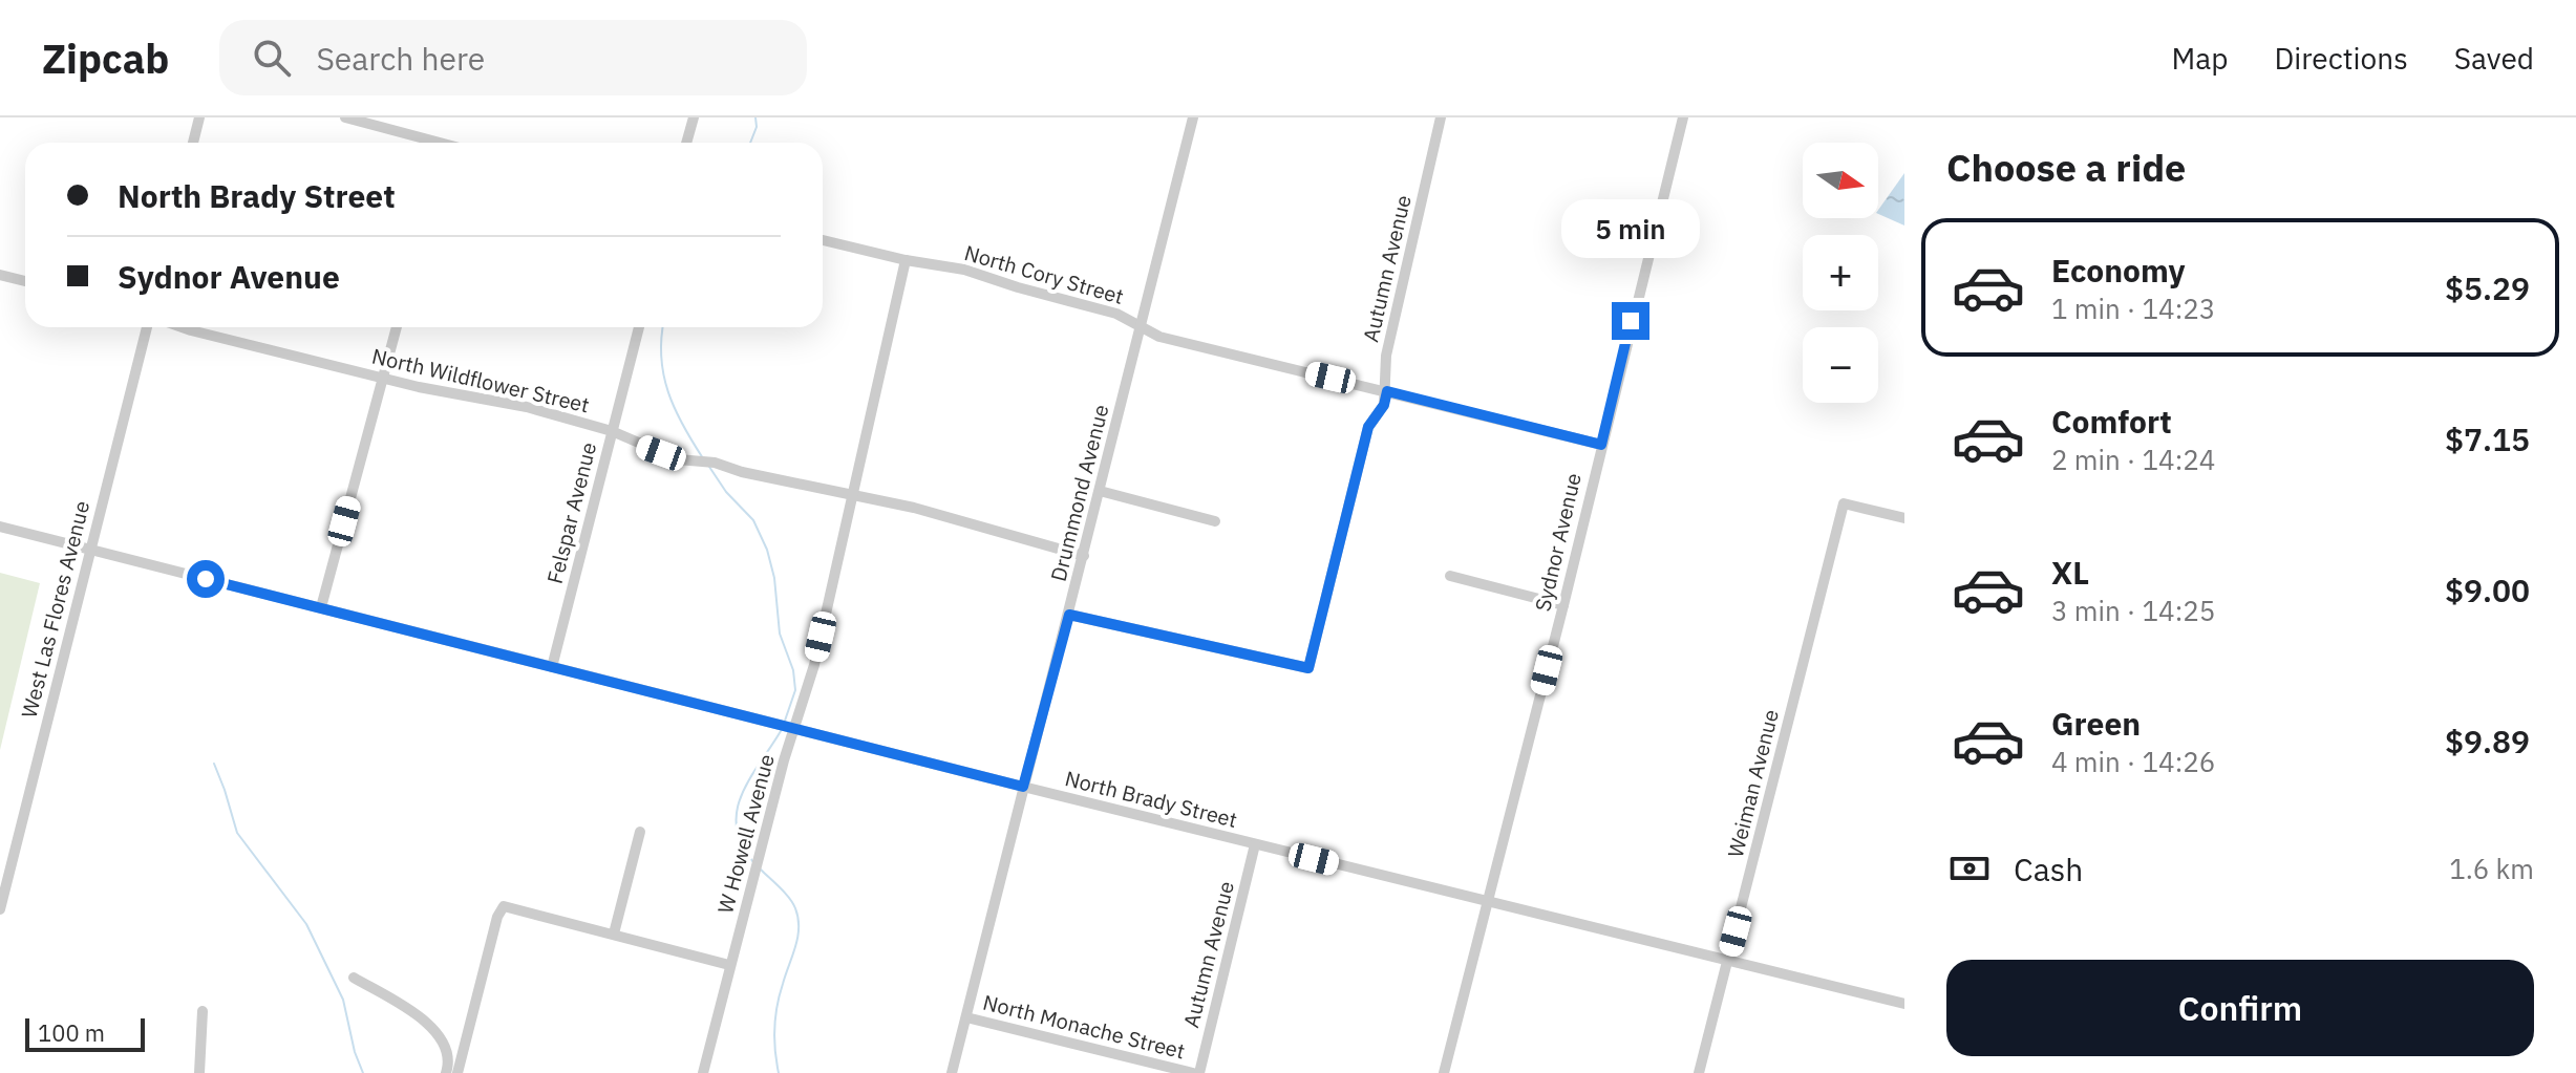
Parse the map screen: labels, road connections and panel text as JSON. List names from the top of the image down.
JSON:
{
  "streets": {
    "street": [
      "Autumn Avenue",
      "North Cory Street",
      "North Wildflower Street",
      "Drummond Avenue",
      "Felspar Avenue",
      "Sydnor Avenue",
      "West Las Flores Avenue",
      "Weiman Avenue",
      "North Brady Street",
      "W Howell Avenue",
      "North Monache Street"
    ]
  },
  "crossings": [
    ["Autumn Avenue", "North Cory Street"],
    ["Autumn Avenue", "Drummond Avenue"],
    ["Autumn Avenue", "North Brady Street"],
    ["Autumn Avenue", "North Monache Street"],
    ["North Cory Street", "Drummond Avenue"],
    ["North Cory Street", "Sydnor Avenue"],
    ["North Cory Street", "W Howell Avenue"],
    ["North Wildflower Street", "Drummond Avenue"],
    ["North Wildflower Street", "Felspar Avenue"],
    ["North Wildflower Street", "W Howell Avenue"],
    ["Drummond Avenue", "North Brady Street"],
    ["Drummond Avenue", "North Monache Street"],
    ["Felspar Avenue", "North Brady Street"],
    ["Sydnor Avenue", "North Brady Street"],
    ["West Las Flores Avenue", "North Brady Street"],
    ["Weiman Avenue", "North Brady Street"],
    ["North Brady Street", "W Howell Avenue"]
  ],
  "scale_bar": "100 m",
  "north": "right",
  "page": {
    "header": "Zipcab",
    "search": "Search here",
    "nav": ["Map", "Directions", "Saved"],
    "heading": "Choose a ride",
    "map_buttons": ["+", "−"],
    "banner": ["North Brady Street", "Sydnor Avenue"],
    "bubble": "5 min",
    "list": [
      {
        "name": "Economy",
        "note": "1 min · 14:23",
        "value": "$5.29"
      },
      {
        "name": "Comfort",
        "note": "2 min · 14:24",
        "value": "$7.15"
      },
      {
        "name": "XL",
        "note": "3 min · 14:25",
        "value": "$9.00"
      },
      {
        "name": "Green",
        "note": "4 min · 14:26",
        "value": "$9.89"
      }
    ],
    "pay": ["Cash", "1.6 km"],
    "buttons": "Confirm",
    "scale": "100 m"
  }
}
